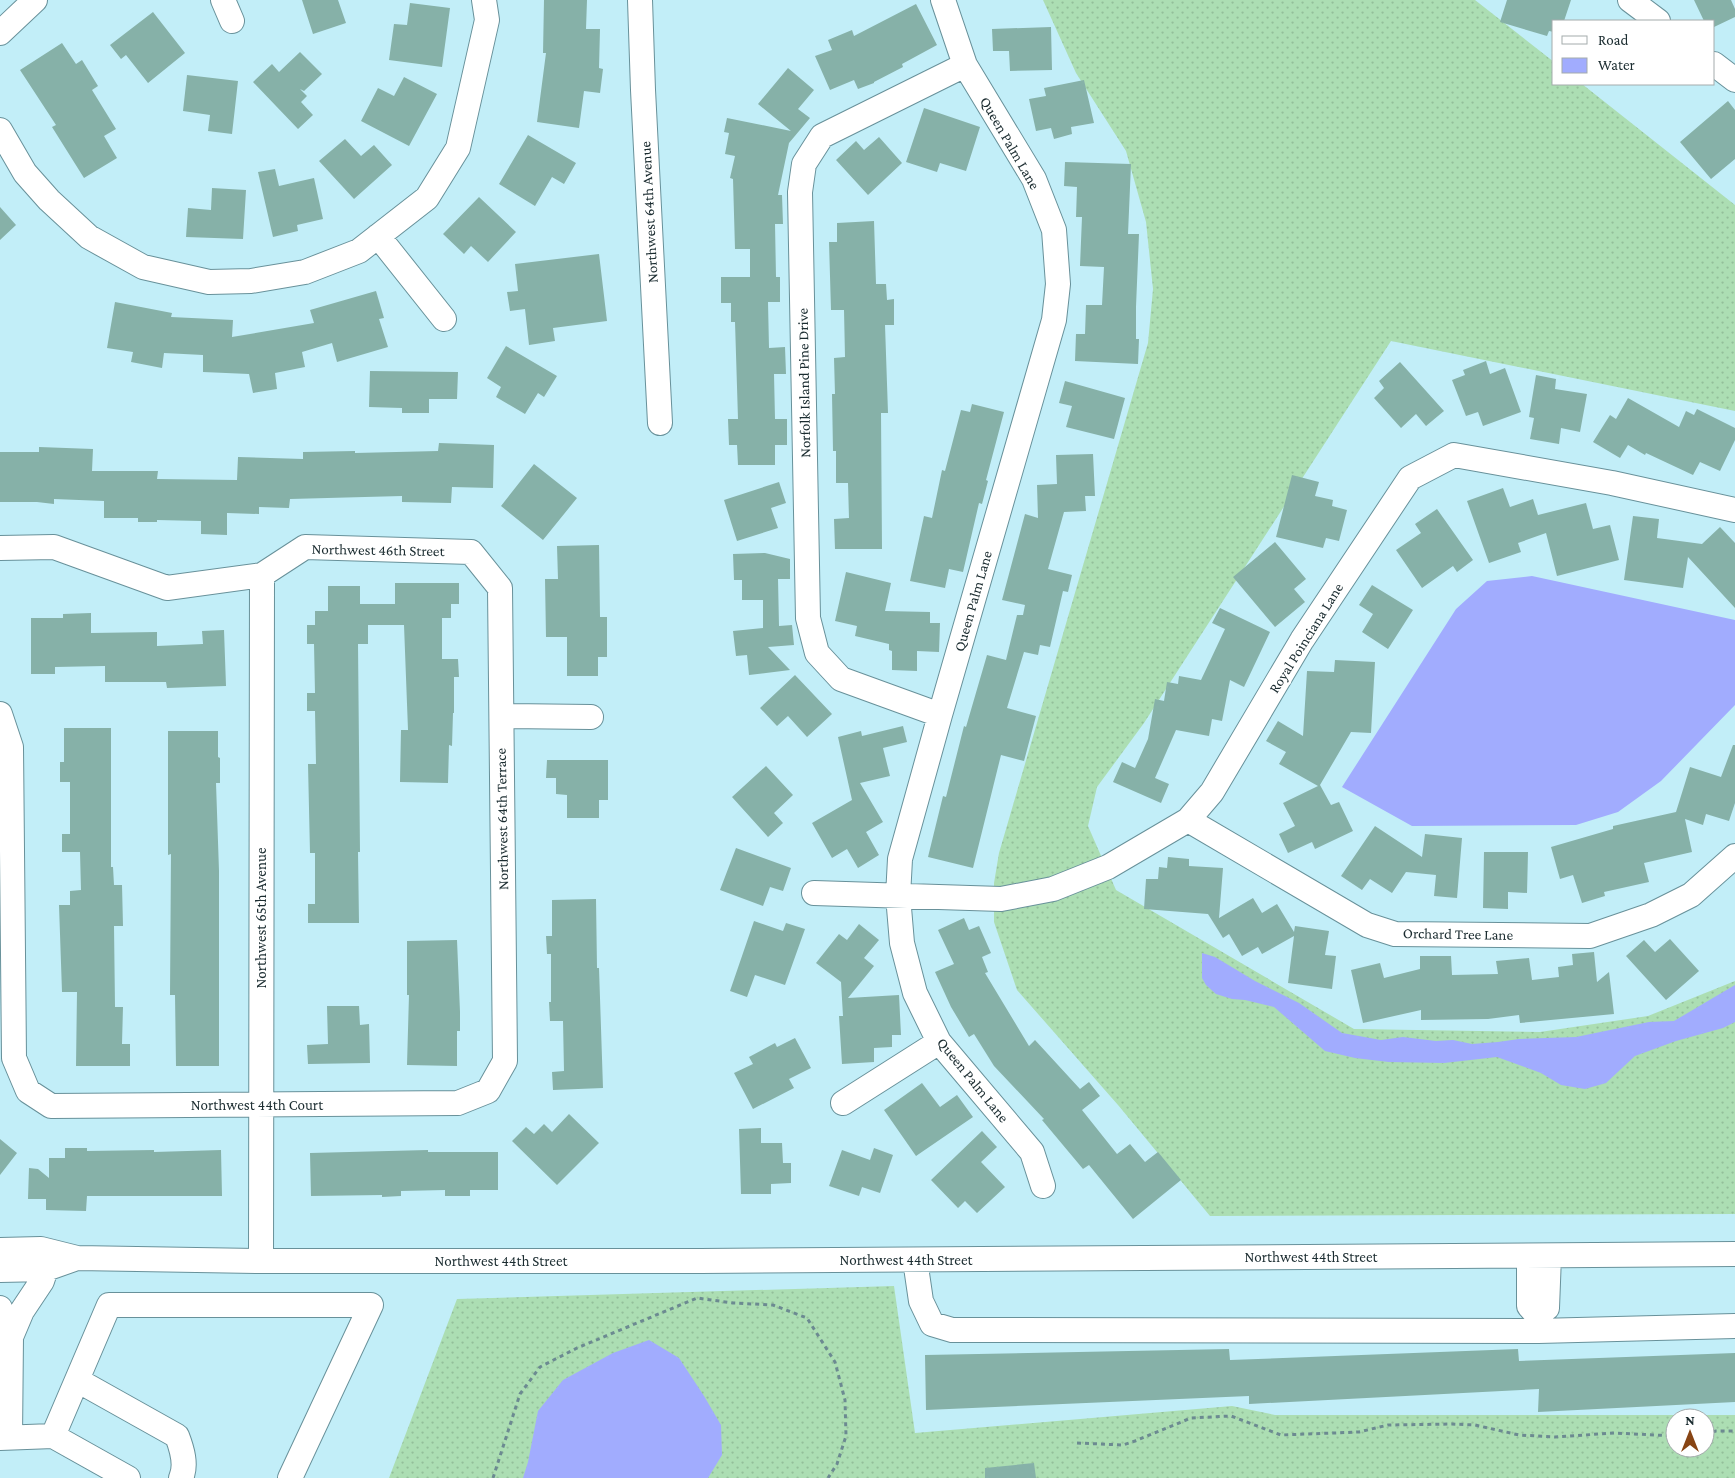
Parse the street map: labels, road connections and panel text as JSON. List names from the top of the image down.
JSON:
{
  "streets": {
    "street": [
      "Queen Palm Lane",
      "Northwest 64th Avenue",
      "Norfolk Island Pine Drive",
      "Northwest 46th Street",
      "Royal Poinciana Lane",
      "Northwest 64th Terrace",
      "Northwest 65th Avenue",
      "Orchard Tree Lane",
      "Northwest 44th Court",
      "Northwest 44th Street"
    ]
  },
  "crossings": [
    ["Queen Palm Lane", "Norfolk Island Pine Drive"],
    ["Queen Palm Lane", "Royal Poinciana Lane"],
    ["Northwest 46th Street", "Northwest 64th Terrace"],
    ["Northwest 46th Street", "Northwest 65th Avenue"],
    ["Royal Poinciana Lane", "Orchard Tree Lane"],
    ["Northwest 64th Terrace", "Northwest 44th Court"],
    ["Northwest 65th Avenue", "Northwest 44th Court"],
    ["Northwest 65th Avenue", "Northwest 44th Street"]
  ],
  "legend": ["Road", "Water"],
  "north": "top"
}
